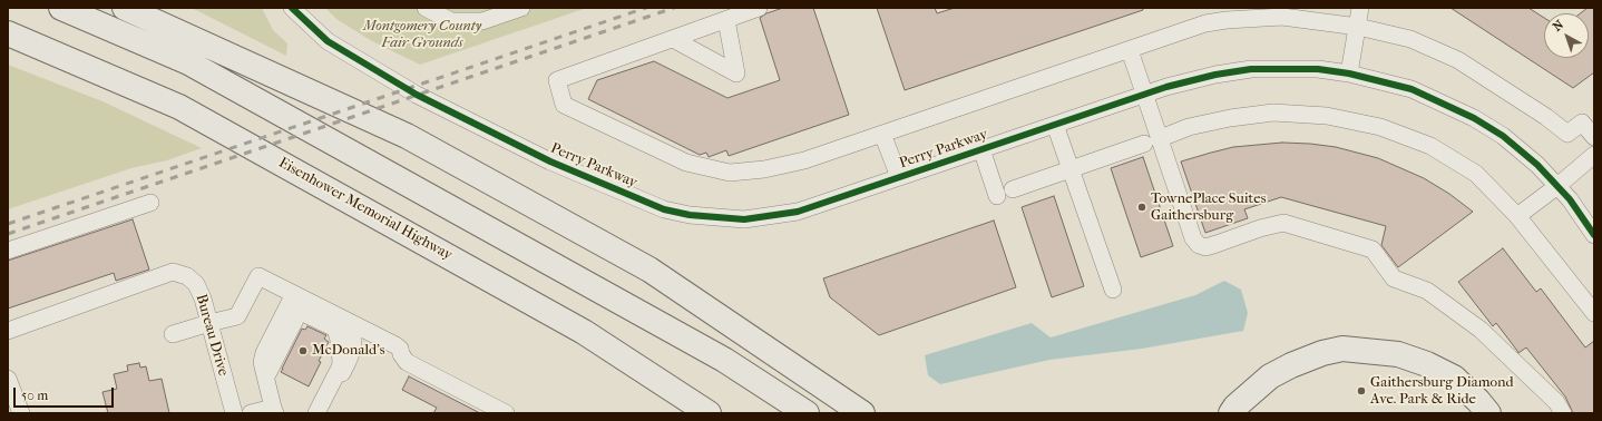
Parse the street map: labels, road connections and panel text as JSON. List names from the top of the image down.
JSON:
{
  "streets": {
    "highway": ["Eisenhower Memorial Highway"],
    "street": ["Perry Parkway", "Bureau Drive"]
  },
  "parks": ["Montgomery County Fair Grounds"],
  "places": ["TownePlace Suites Gaithersburg", "McDonald's", "Gaithersburg Diamond Ave. Park & Ride"],
  "scale_bar": "50 m",
  "north": "top left"
}
